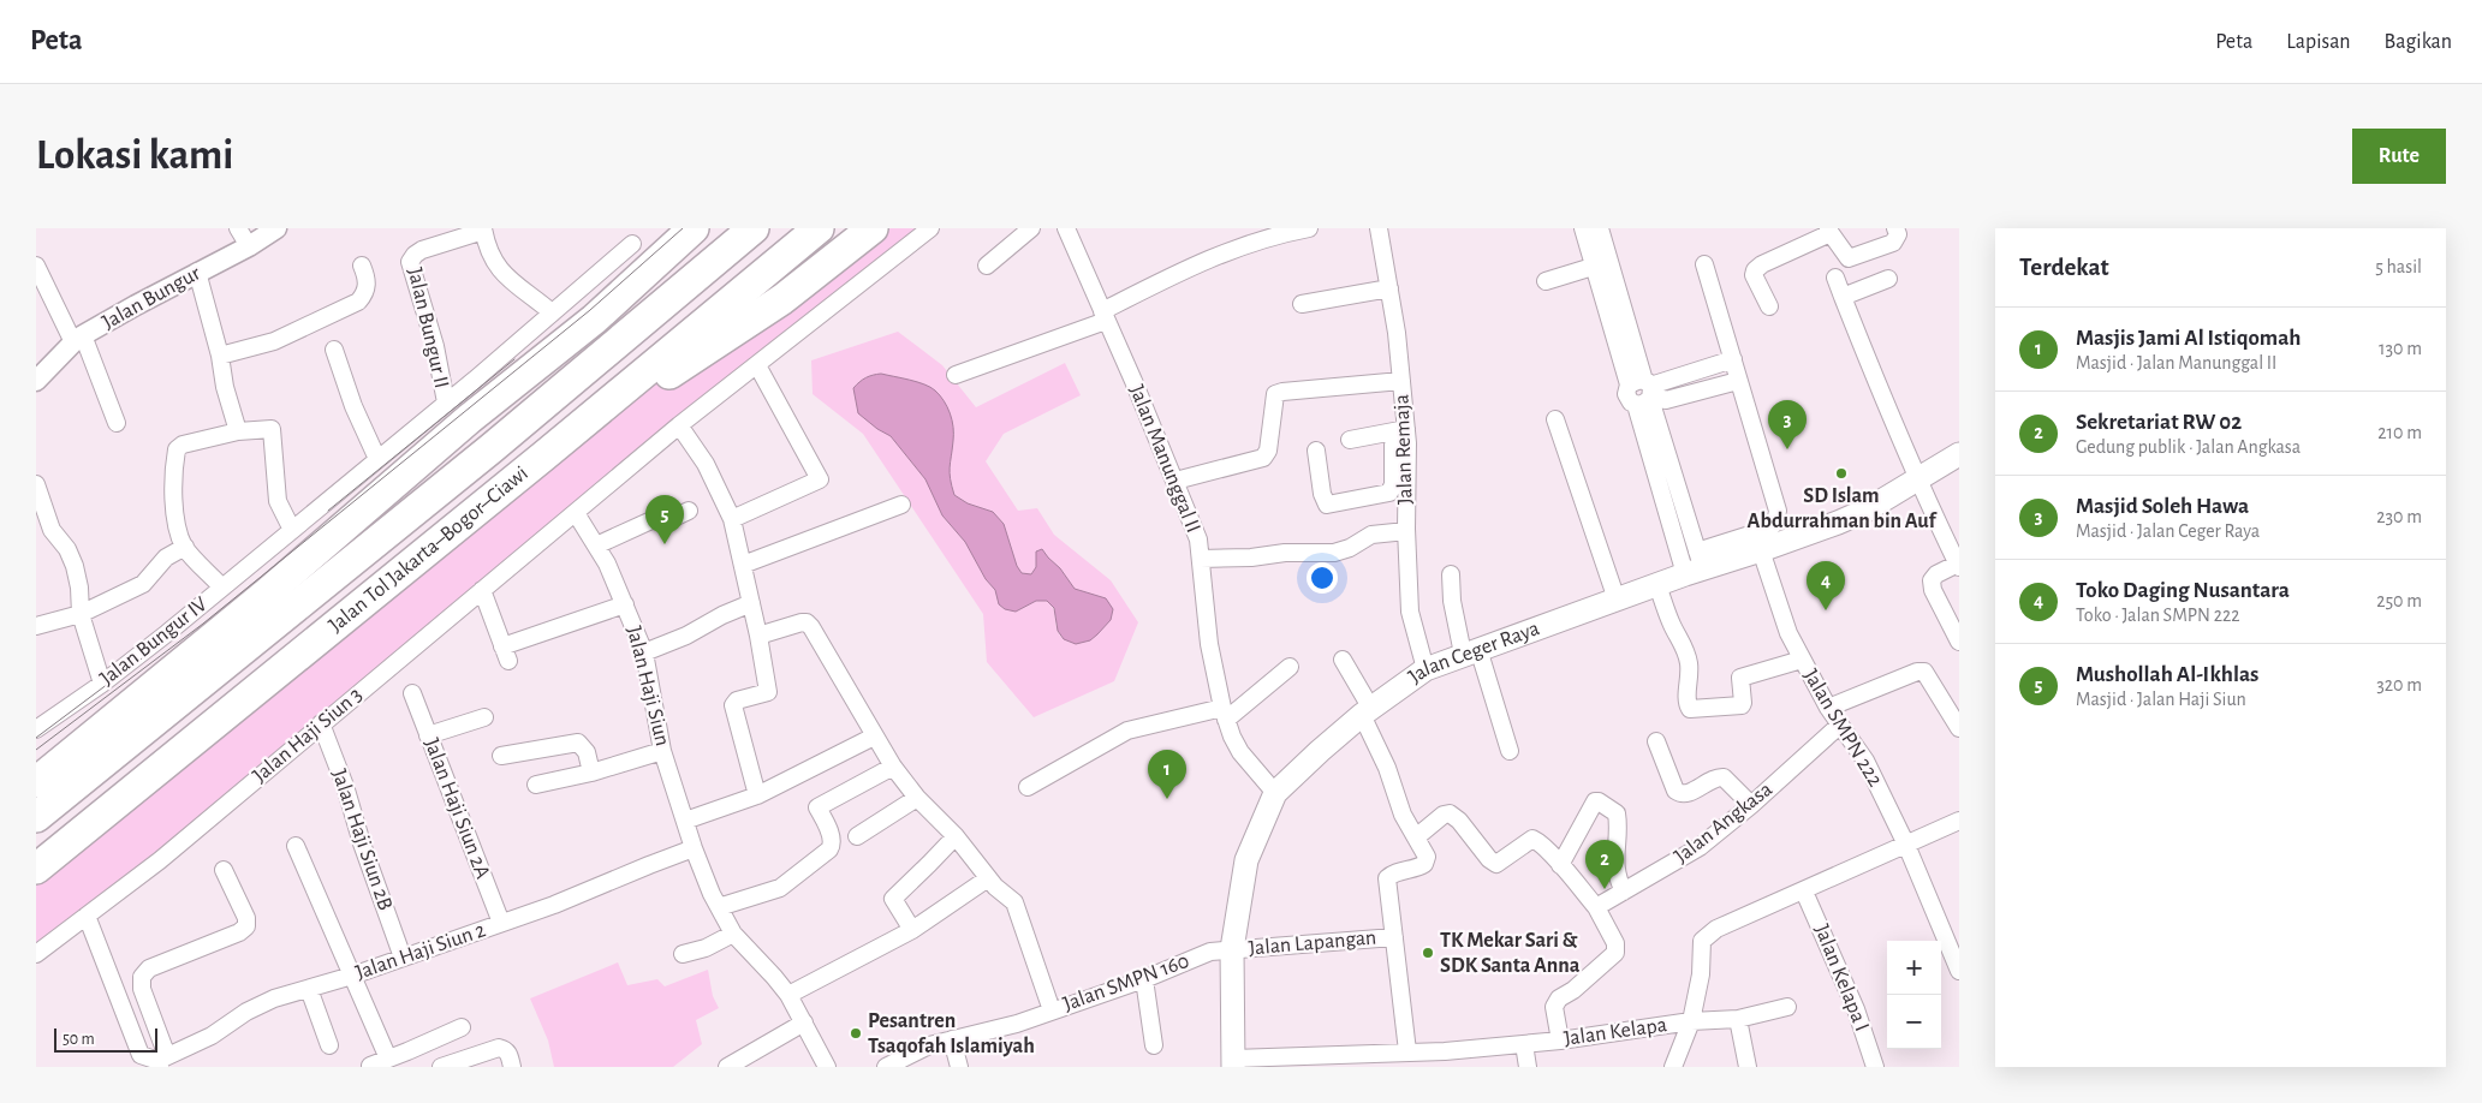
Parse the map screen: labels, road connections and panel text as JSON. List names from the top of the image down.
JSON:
{
  "streets": {
    "highway": ["Jalan Tol Jakarta–Bogor–Ciawi"],
    "main road": ["Jalan Ceger Raya"],
    "street": [
      "Jalan Bungur",
      "Jalan Bungur II",
      "Jalan Remaja",
      "Jalan Manunggal II",
      "Jalan Bungur IV",
      "Jalan Haji Siun",
      "Jalan SMPN 222",
      "Jalan Haji Siun 3",
      "Jalan Haji Siun 2A",
      "Jalan Angkasa",
      "Jalan Haji Siun 2B",
      "Jalan Lapangan",
      "Jalan Haji Siun 2",
      "Jalan Kelapa I",
      "Jalan SMPN 160",
      "Jalan Kelapa"
    ]
  },
  "crossings": [
    ["Jalan Remaja", "Jalan Ceger Raya"],
    ["Jalan Manunggal II", "Jalan Ceger Raya"],
    ["Jalan Ceger Raya", "Jalan SMPN 222"],
    ["Jalan Ceger Raya", "Jalan Lapangan"],
    ["Jalan Ceger Raya", "Jalan SMPN 160"],
    ["Jalan Ceger Raya", "Jalan Kelapa"],
    ["Jalan Haji Siun", "Jalan Haji Siun 3"],
    ["Jalan Haji Siun", "Jalan Haji Siun 2"],
    ["Jalan SMPN 222", "Jalan Angkasa"],
    ["Jalan SMPN 222", "Jalan Kelapa"],
    ["Jalan Haji Siun 3", "Jalan Haji Siun 2B"],
    ["Jalan Haji Siun 2A", "Jalan Haji Siun 2"],
    ["Jalan Haji Siun 2B", "Jalan Haji Siun 2"],
    ["Jalan Lapangan", "Jalan SMPN 160"],
    ["Jalan Kelapa I", "Jalan Kelapa"]
  ],
  "places": ["SD Islam Abdurrahman bin Auf", "TK Mekar Sari & SDK Santa Anna", "Pesantren Tsaqofah Islamiyah"],
  "scale_bar": "50 m",
  "page": {
    "header": "Peta",
    "nav": ["Peta", "Lapisan", "Bagikan"],
    "buttons": "Rute",
    "title": "Lokasi kami",
    "heading": ["Terdekat", "5 hasil"],
    "list": [
      {
        "mark": "1",
        "name": "Masjis Jami Al Istiqomah",
        "note": "Masjid · Jalan Manunggal II",
        "value": "130 m"
      },
      {
        "mark": "2",
        "name": "Sekretariat RW 02",
        "note": "Gedung publik · Jalan Angkasa",
        "value": "210 m"
      },
      {
        "mark": "3",
        "name": "Masjid Soleh Hawa",
        "note": "Masjid · Jalan Ceger Raya",
        "value": "230 m"
      },
      {
        "mark": "4",
        "name": "Toko Daging Nusantara",
        "note": "Toko · Jalan SMPN 222",
        "value": "250 m"
      },
      {
        "mark": "5",
        "name": "Mushollah Al-Ikhlas",
        "note": "Masjid · Jalan Haji Siun",
        "value": "320 m"
      }
    ],
    "pins": [
      "3",
      "5",
      "4",
      "1",
      "2"
    ],
    "map_buttons": ["+", "−"],
    "scale": "50 m"
  }
}
